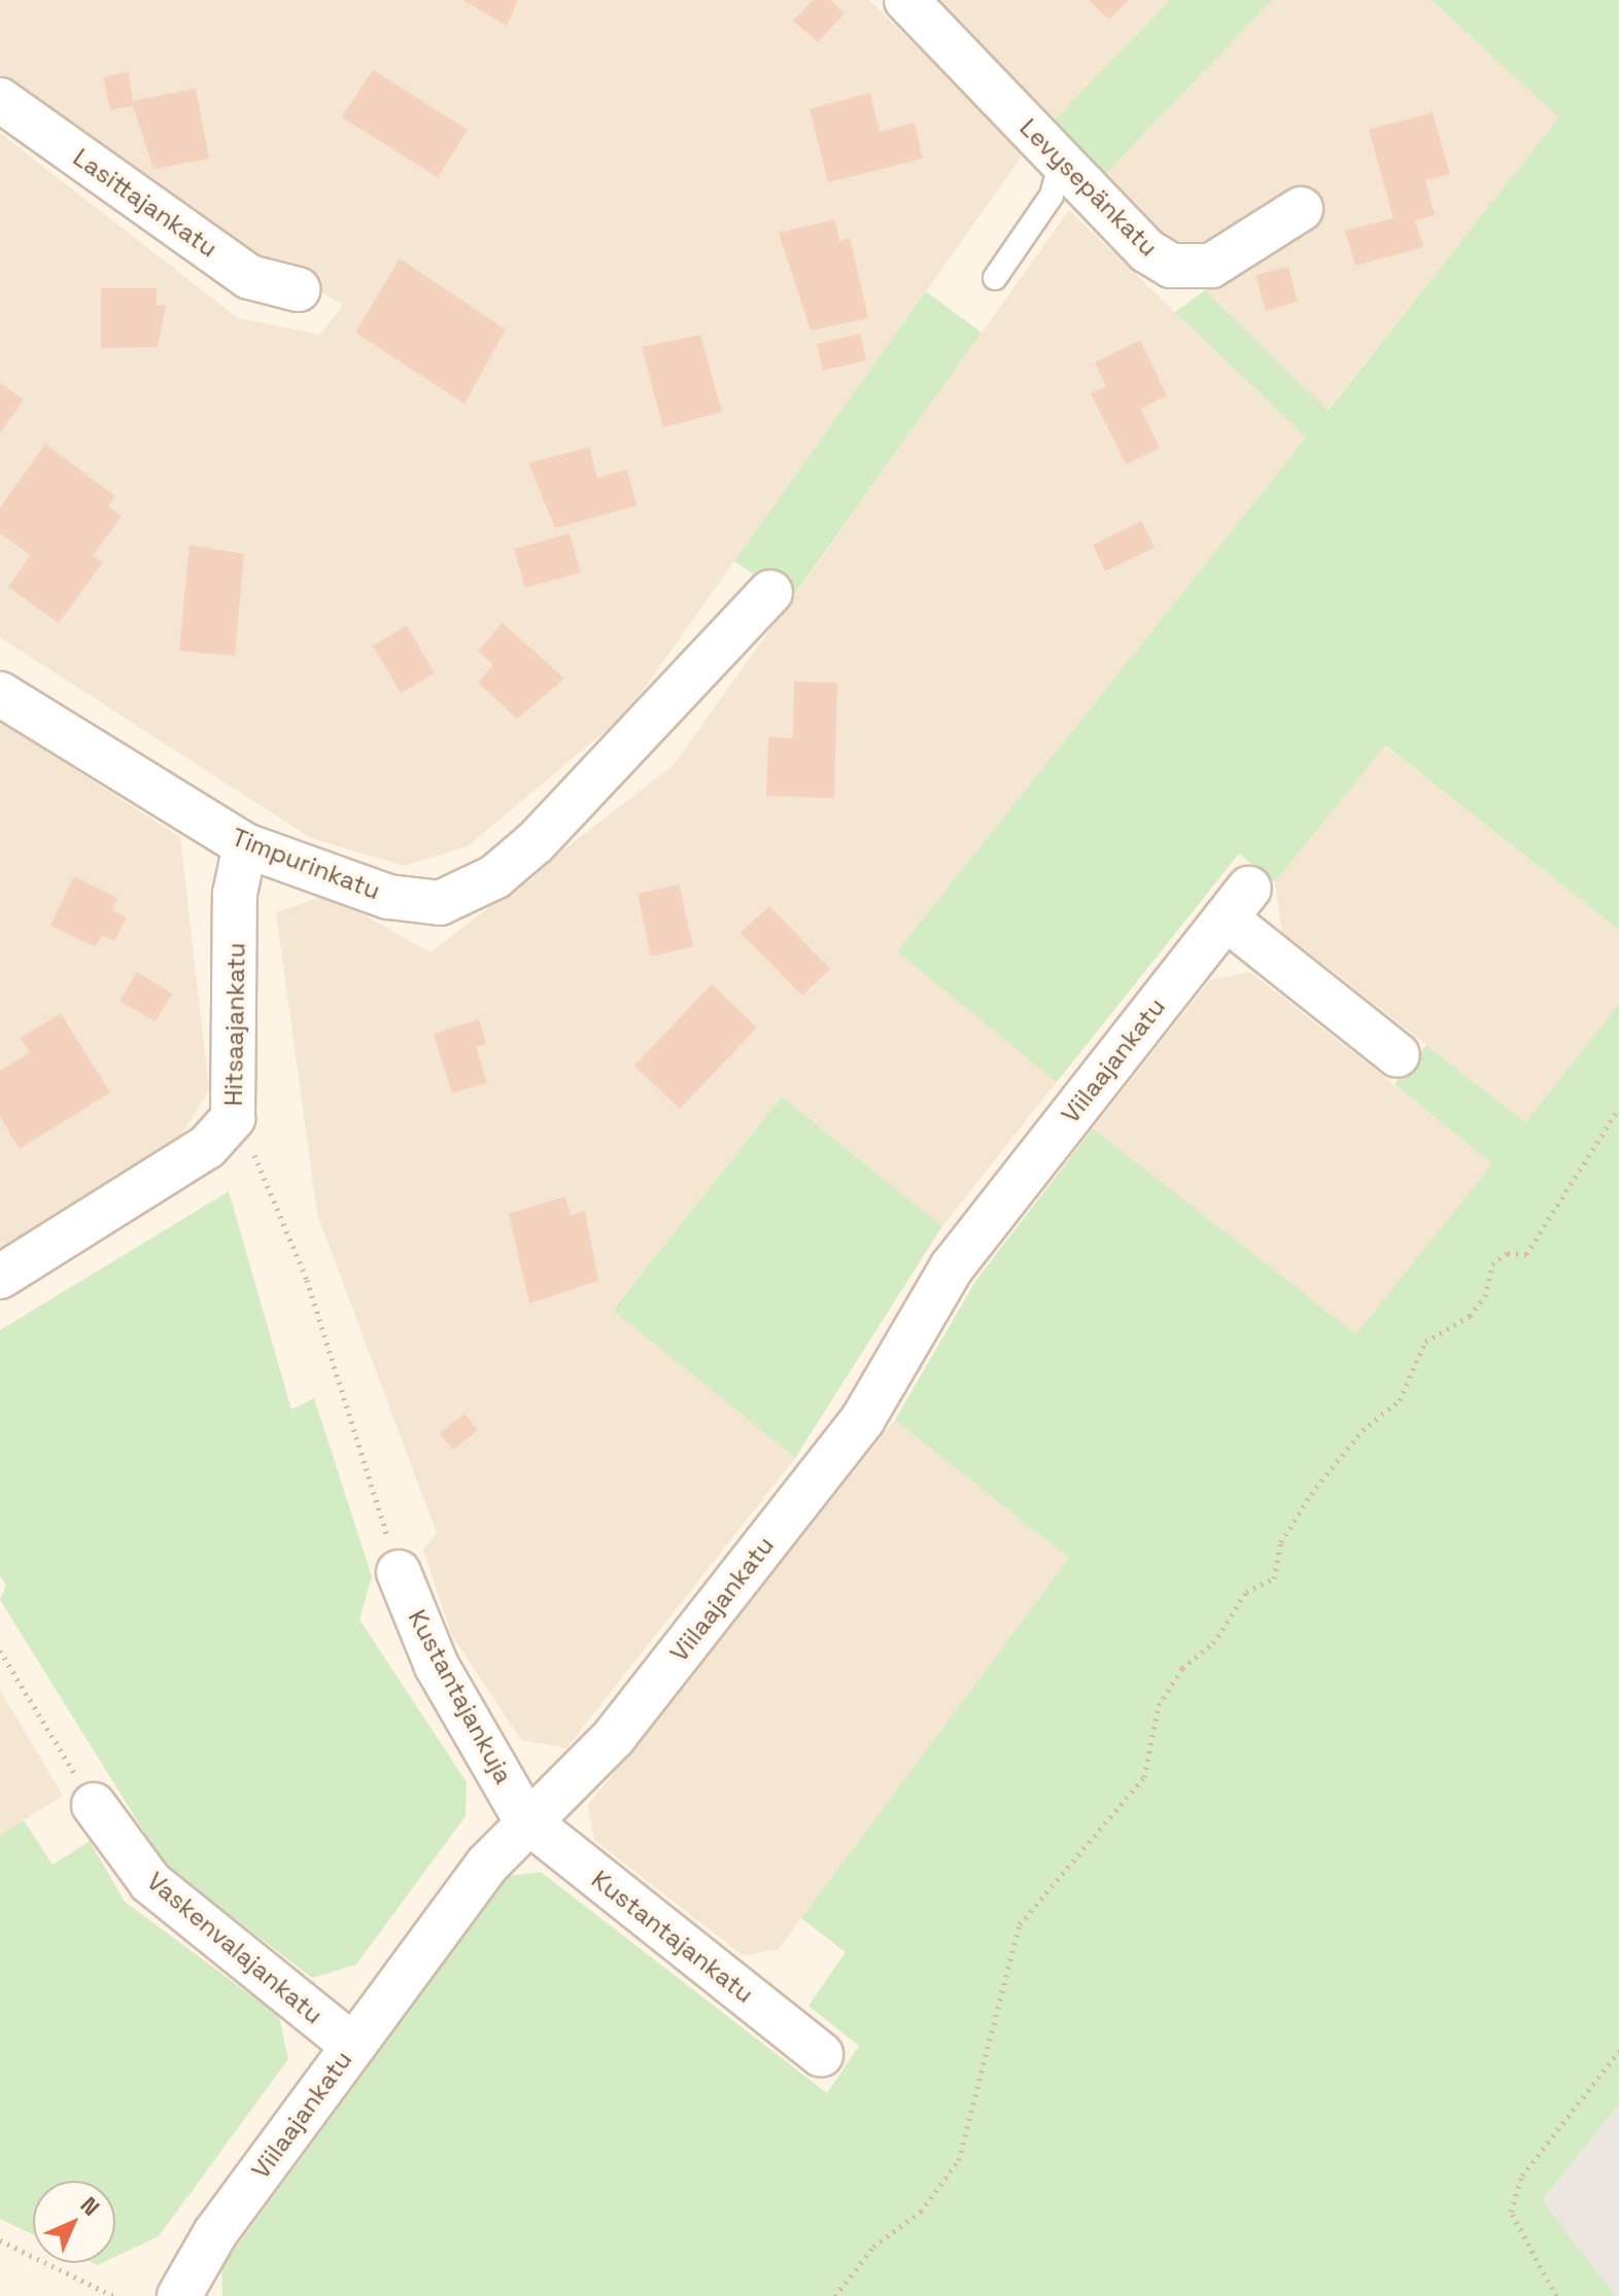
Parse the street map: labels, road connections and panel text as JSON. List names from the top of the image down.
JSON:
{
  "streets": {
    "street": [
      "Levysepänkatu",
      "Lasittajankatu",
      "Timpurinkatu",
      "Hitsaajankatu",
      "Viilaajankatu",
      "Kustantajankuja",
      "Kustantajankatu",
      "Vaskenvalajankatu"
    ]
  },
  "crossings": [
    ["Timpurinkatu", "Hitsaajankatu"],
    ["Viilaajankatu", "Kustantajankuja"],
    ["Viilaajankatu", "Kustantajankatu"],
    ["Viilaajankatu", "Vaskenvalajankatu"],
    ["Kustantajankuja", "Kustantajankatu"]
  ],
  "north": "top right"
}
